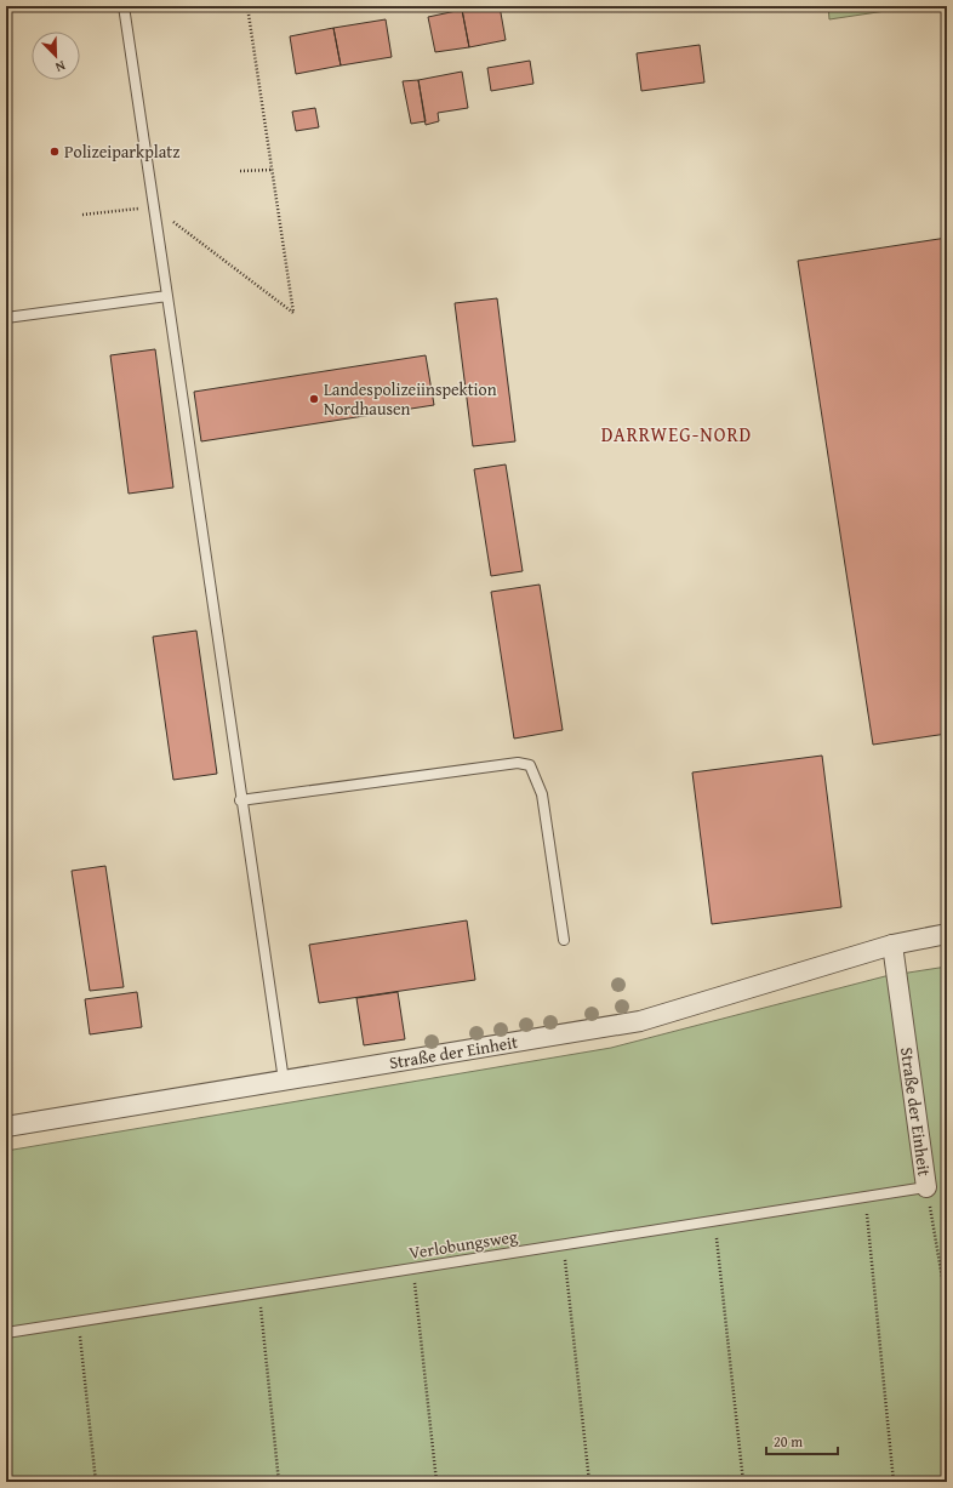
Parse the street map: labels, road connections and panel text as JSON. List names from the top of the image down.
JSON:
{
  "streets": {
    "street": ["Straße der Einheit"],
    "lane": ["Verlobungsweg"]
  },
  "crossings": [
    ["Straße der Einheit", "Verlobungsweg"]
  ],
  "districts": ["DARRWEG-NORD"],
  "places": ["Polizeiparkplatz", "Landespolizeiinspektion Nordhausen"],
  "scale_bar": "20 m",
  "north": "bottom right"
}
